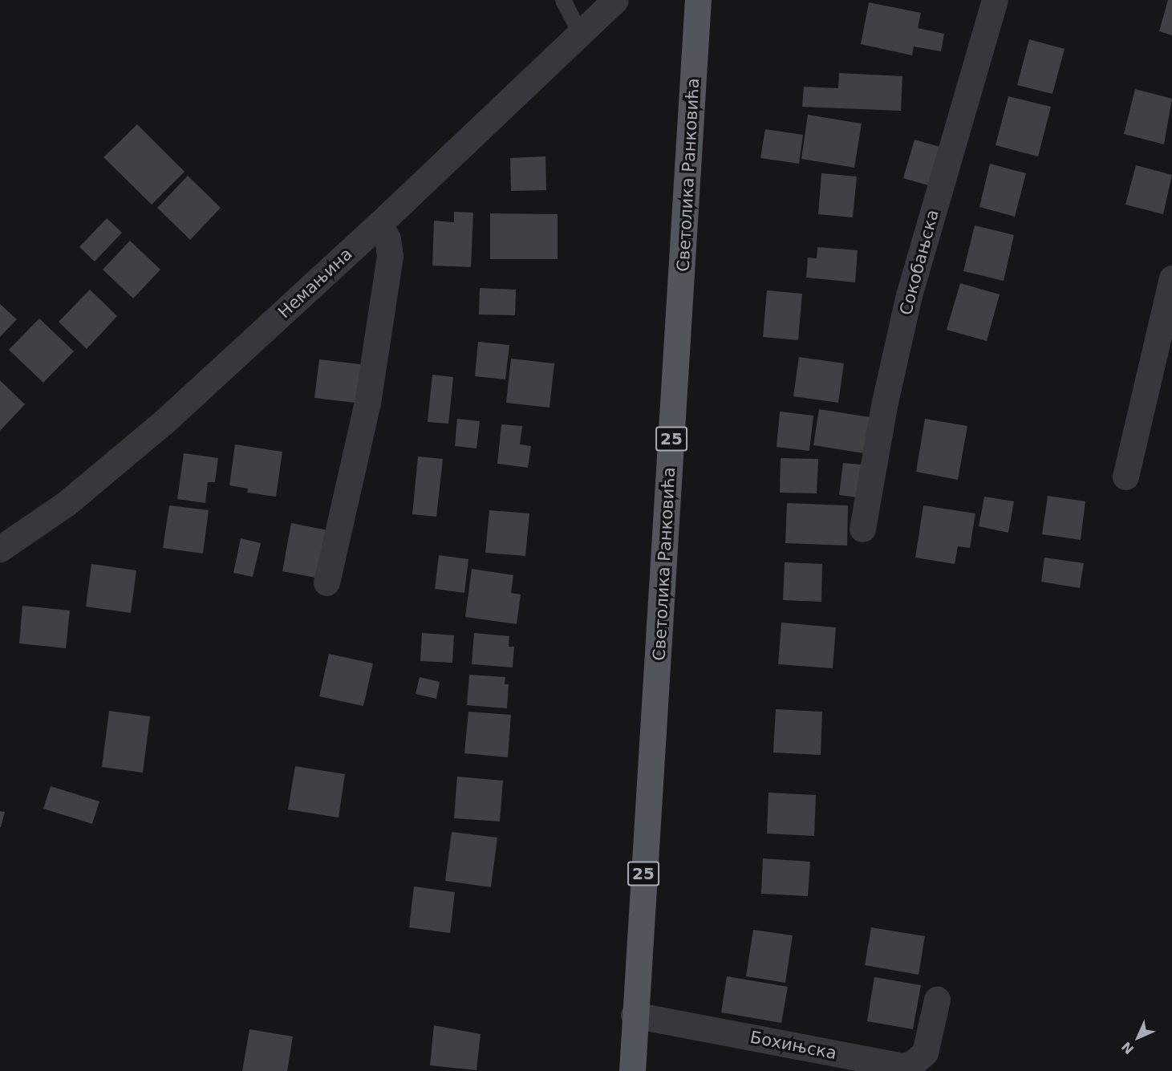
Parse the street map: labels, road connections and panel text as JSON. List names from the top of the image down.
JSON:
{
  "streets": {
    "main road": ["Светолика Ранковића", "25"],
    "street": ["Сокобањска", "Немањина", "Бохињска"]
  },
  "crossings": [
    ["Светолика Ранковића", "Бохињска"]
  ],
  "north": "bottom left"
}
